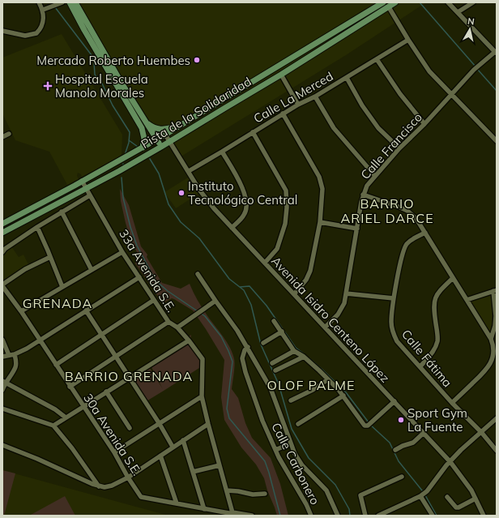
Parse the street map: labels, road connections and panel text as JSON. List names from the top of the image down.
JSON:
{
  "streets": {
    "main road": ["Pista de la Solidaridad"],
    "street": [
      "Calle La Merced",
      "Calle Francisco",
      "33a Avenida S.E.",
      "Avenida Isidro Centeno López",
      "Calle Fátima",
      "30a Avenida S.E.",
      "Calle Carbonero"
    ]
  },
  "crossings": [
    ["Calle La Merced", "Avenida Isidro Centeno López"],
    ["Pista de la Solidaridad", "33a Avenida S.E."],
    ["Pista de la Solidaridad", "Avenida Isidro Centeno López"],
    ["Calle Francisco", "Avenida Isidro Centeno López"]
  ],
  "districts": [
    "BARRIO ARIEL DARCE",
    "GRENADA",
    "BARRIO GRENADA",
    "OLOF PALME"
  ],
  "places": {
    "other": ["Mercado Roberto Huembes", "Instituto Tecnológico Central", "Sport Gym La Fuente"],
    "health": ["Hospital Escuela Manolo Morales"]
  },
  "north": "top"
}
